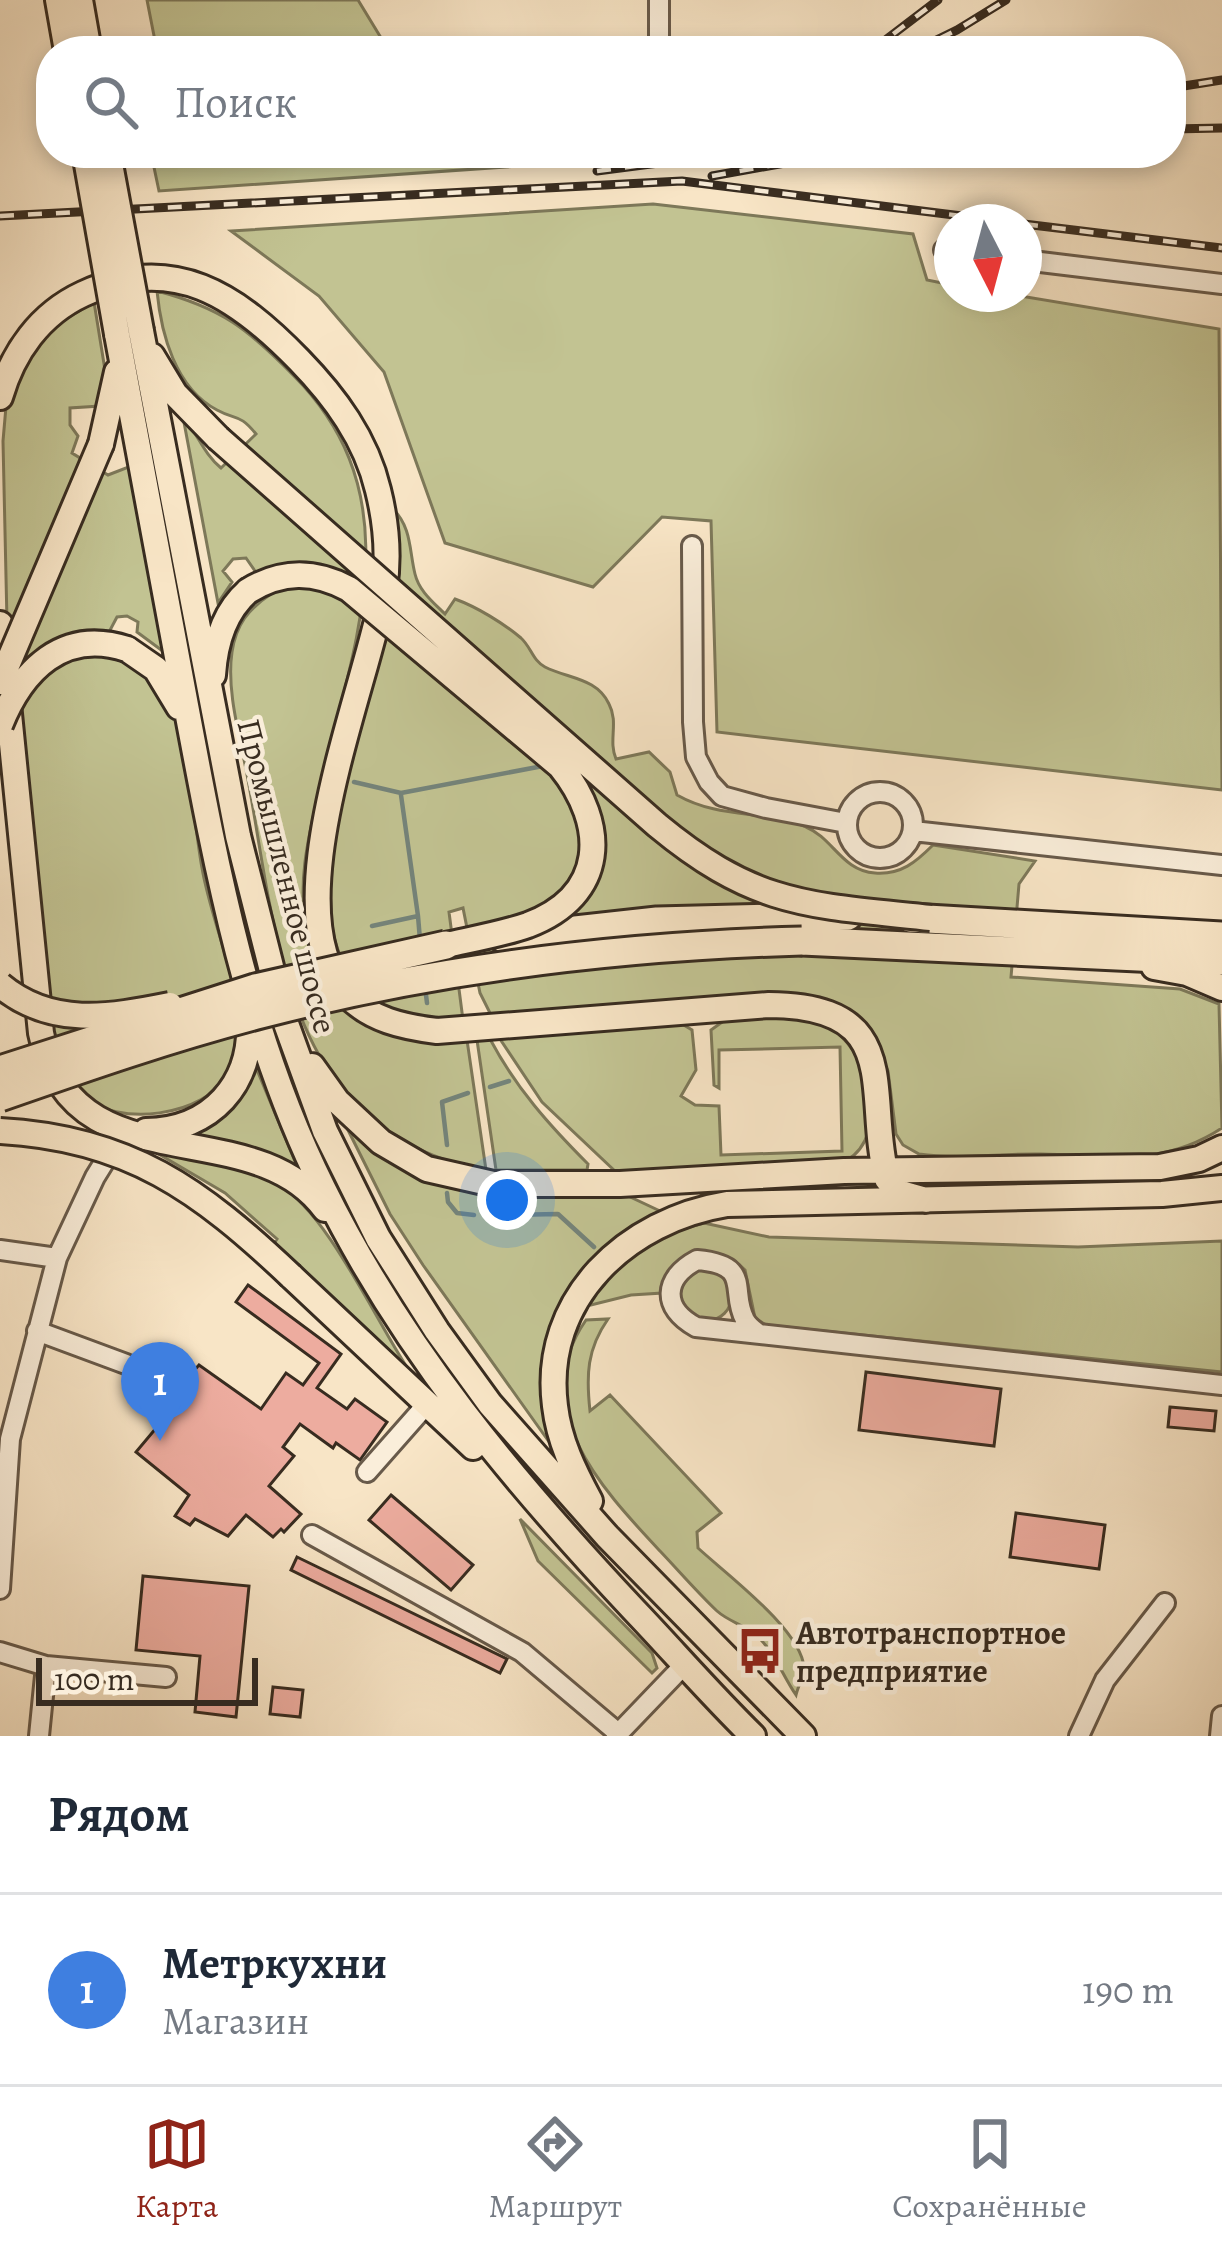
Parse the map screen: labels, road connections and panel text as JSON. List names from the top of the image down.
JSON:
{
  "streets": {
    "main road": ["Промышленное шоссе"]
  },
  "places": {
    "bus stop": ["Автотранспортное предприятие"]
  },
  "scale_bar": "100 m",
  "north": "bottom",
  "page": {
    "search": "Поиск",
    "pins": "1",
    "scale": "100 m",
    "heading": "Рядом",
    "list": [
      {
        "mark": "1",
        "name": "Метркухни",
        "note": "Магазин",
        "value": "190 m"
      }
    ],
    "nav": ["Карта", "Маршрут", "Сохранённые"]
  }
}
